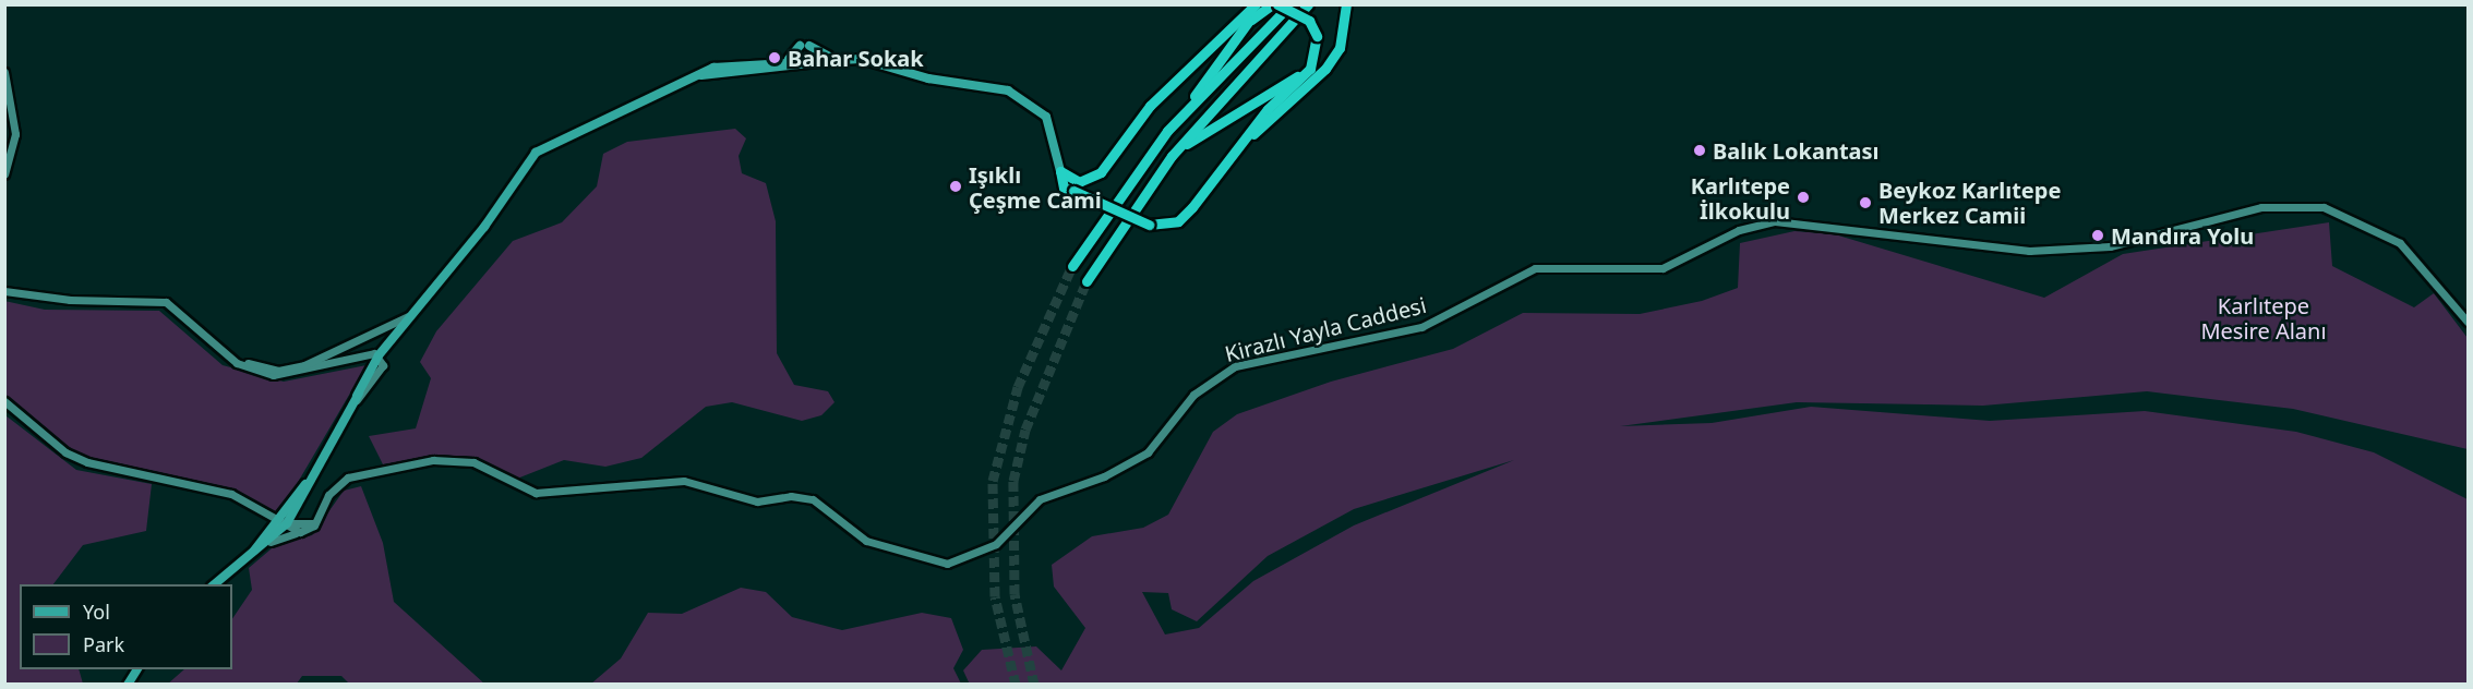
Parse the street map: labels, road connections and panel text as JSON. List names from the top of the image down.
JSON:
{
  "streets": {
    "main road": ["Kirazlı Yayla Caddesi"]
  },
  "parks": ["Karlıtepe Mesire Alanı"],
  "places": [
    "Bahar Sokak",
    "Balık Lokantası",
    "Işıklı Çeşme Cami",
    "Karlıtepe İlkokulu",
    "Beykoz Karlıtepe Merkez Camii",
    "Mandıra Yolu"
  ],
  "legend": ["Yol", "Park"]
}
